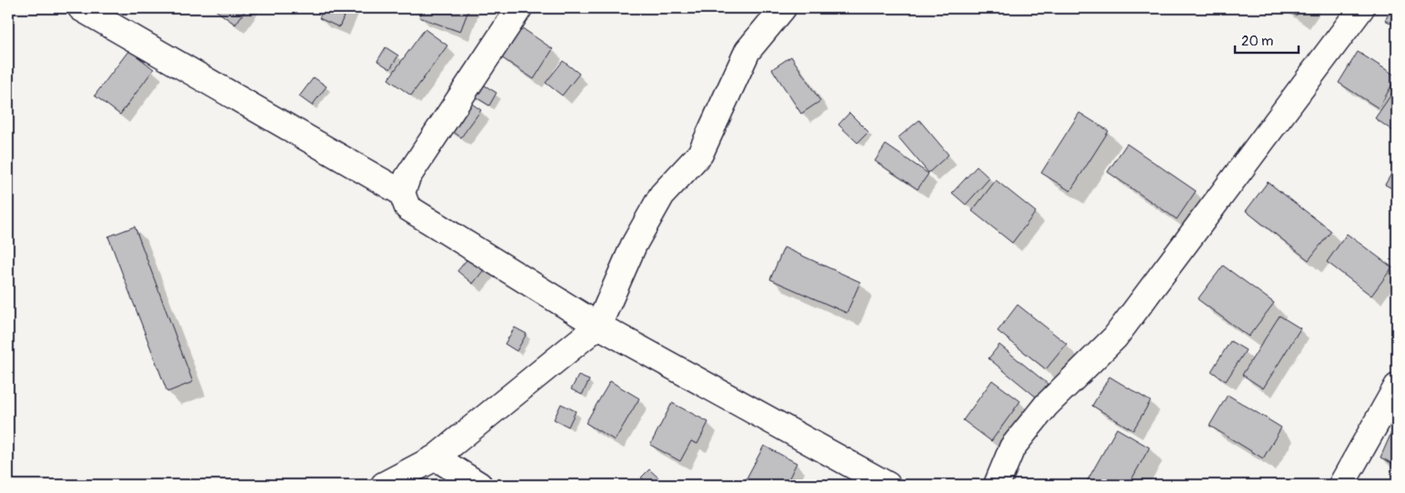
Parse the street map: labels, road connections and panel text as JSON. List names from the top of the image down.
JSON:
{
  "scale_bar": "20 m"
}
